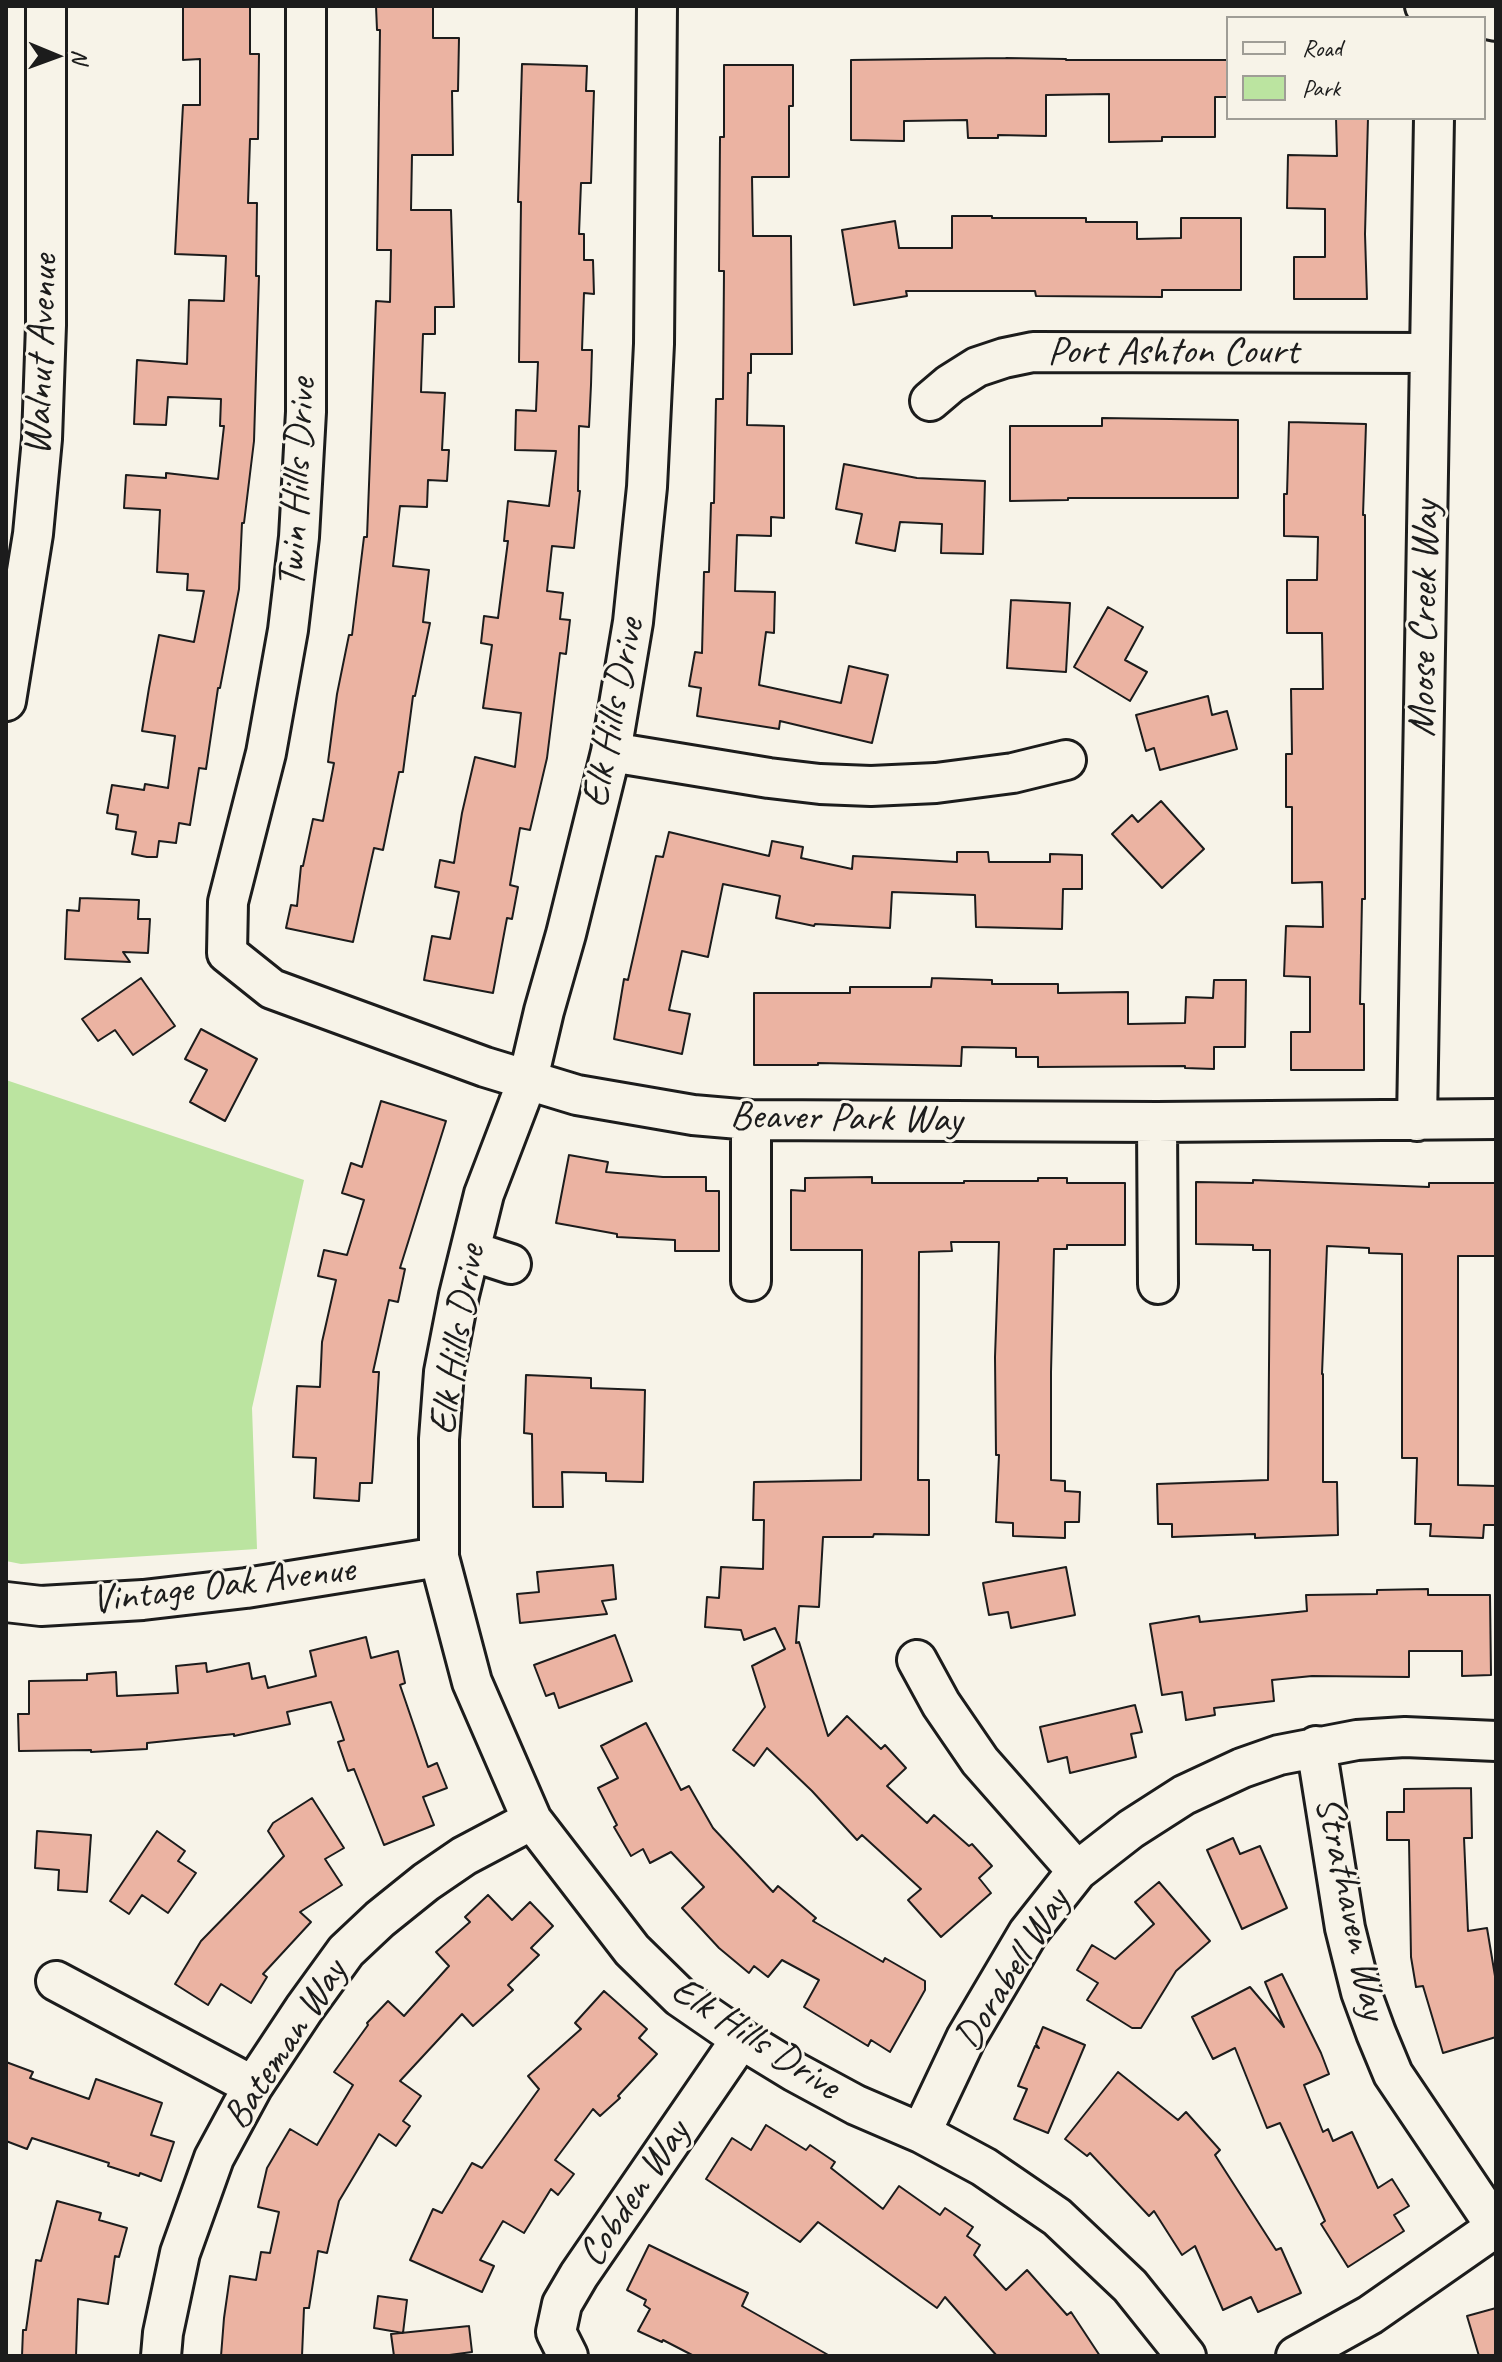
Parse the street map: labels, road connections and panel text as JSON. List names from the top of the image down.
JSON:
{
  "streets": {
    "street": [
      "Port Ashton Court",
      "Walnut Avenue",
      "Twin Hills Drive",
      "Moose Creek Way",
      "Elk Hills Drive",
      "Beaver Park Way",
      "Vintage Oak Avenue",
      "Strathaven Way",
      "Dorabell Way",
      "Bateman Way",
      "Cobden Way"
    ]
  },
  "crossings": [
    ["Port Ashton Court", "Moose Creek Way"],
    ["Twin Hills Drive", "Beaver Park Way"],
    ["Moose Creek Way", "Beaver Park Way"],
    ["Elk Hills Drive", "Beaver Park Way"],
    ["Elk Hills Drive", "Vintage Oak Avenue"],
    ["Elk Hills Drive", "Dorabell Way"],
    ["Elk Hills Drive", "Bateman Way"],
    ["Elk Hills Drive", "Cobden Way"],
    ["Strathaven Way", "Dorabell Way"]
  ],
  "legend": ["Road", "Park"],
  "north": "right"
}
